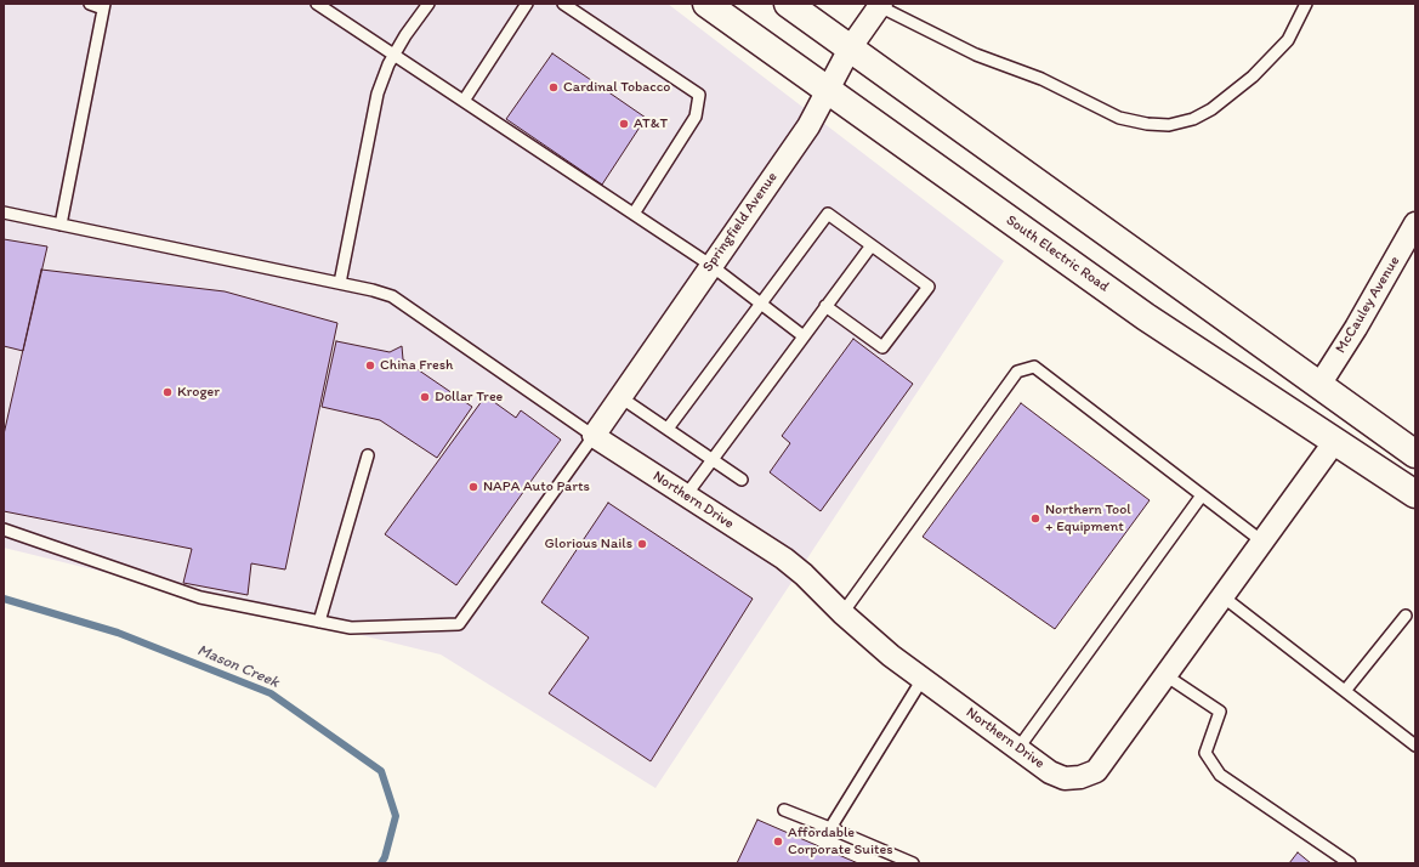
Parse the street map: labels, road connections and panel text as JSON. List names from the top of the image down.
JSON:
{
  "streets": {
    "main road": ["South Electric Road"],
    "street": ["Springfield Avenue", "McCauley Avenue", "Northern Drive"]
  },
  "crossings": [
    ["Springfield Avenue", "South Electric Road"],
    ["Springfield Avenue", "Northern Drive"],
    ["South Electric Road", "Northern Drive"]
  ],
  "water": ["Mason Creek"],
  "places": [
    "Cardinal Tobacco",
    "AT&T",
    "China Fresh",
    "Kroger",
    "Dollar Tree",
    "NAPA Auto Parts",
    "Northern Tool + Equipment",
    "Glorious Nails",
    "Affordable Corporate Suites"
  ]
}
